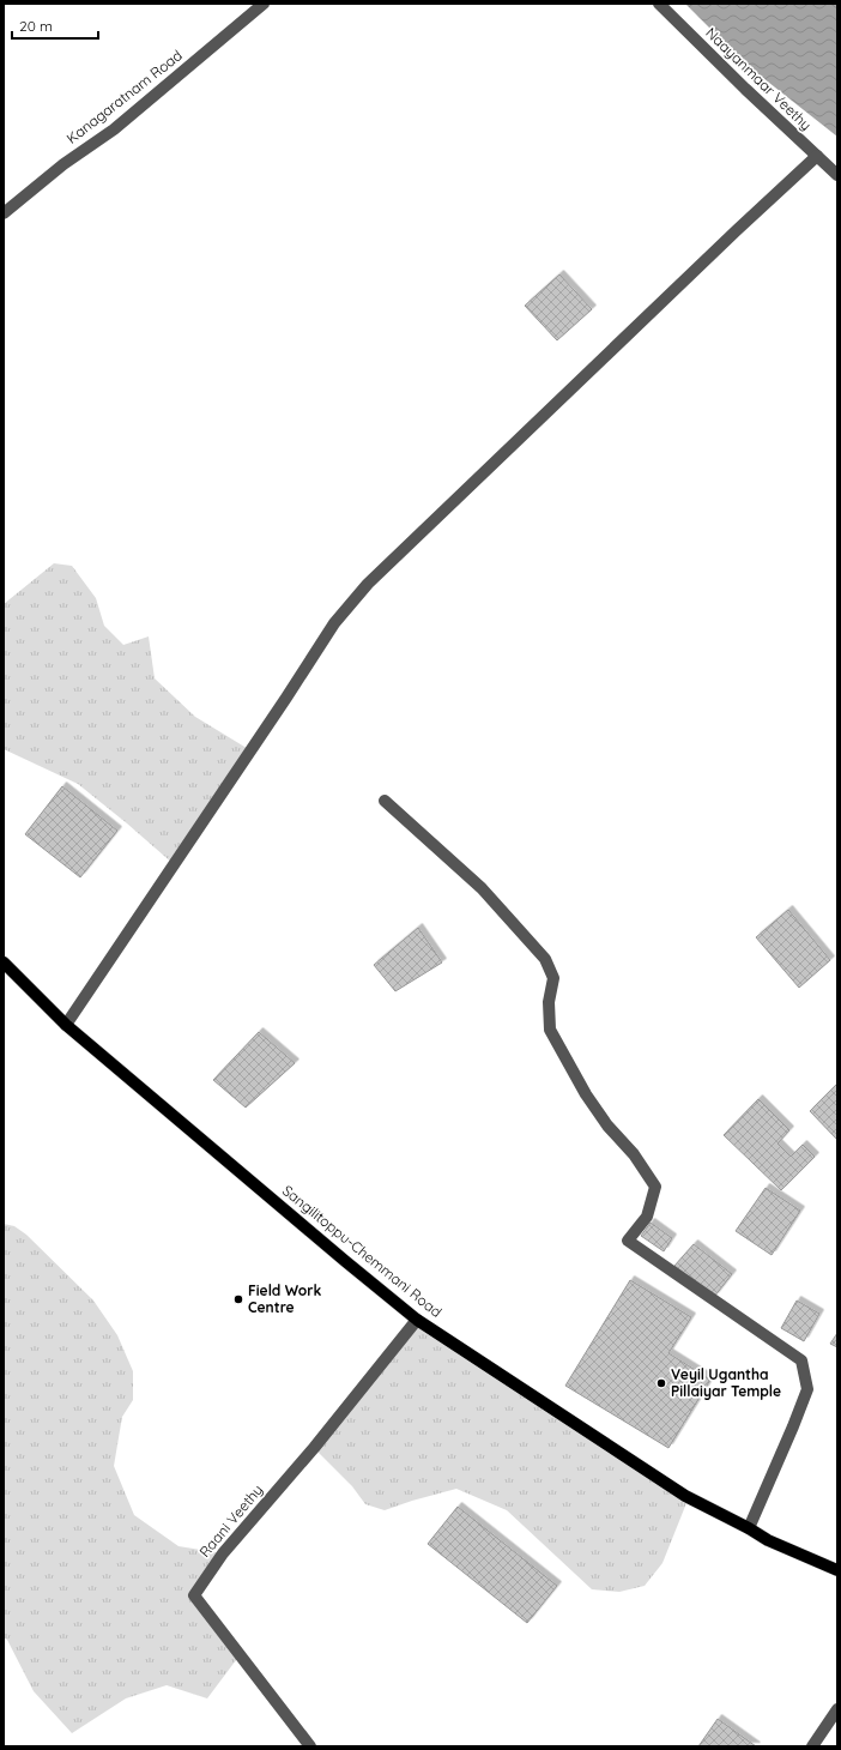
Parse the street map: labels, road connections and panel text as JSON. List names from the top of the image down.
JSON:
{
  "streets": {
    "main road": ["Sangilitoppu-Chemmani Road"],
    "street": ["Naayanmaar Veethy", "Kanagaratnam Road", "Raani Veethy"]
  },
  "crossings": [
    ["Sangilitoppu-Chemmani Road", "Raani Veethy"]
  ],
  "places": ["Field Work Centre", "Veyil Ugantha Pillaiyar Temple"],
  "scale_bar": "20 m"
}
